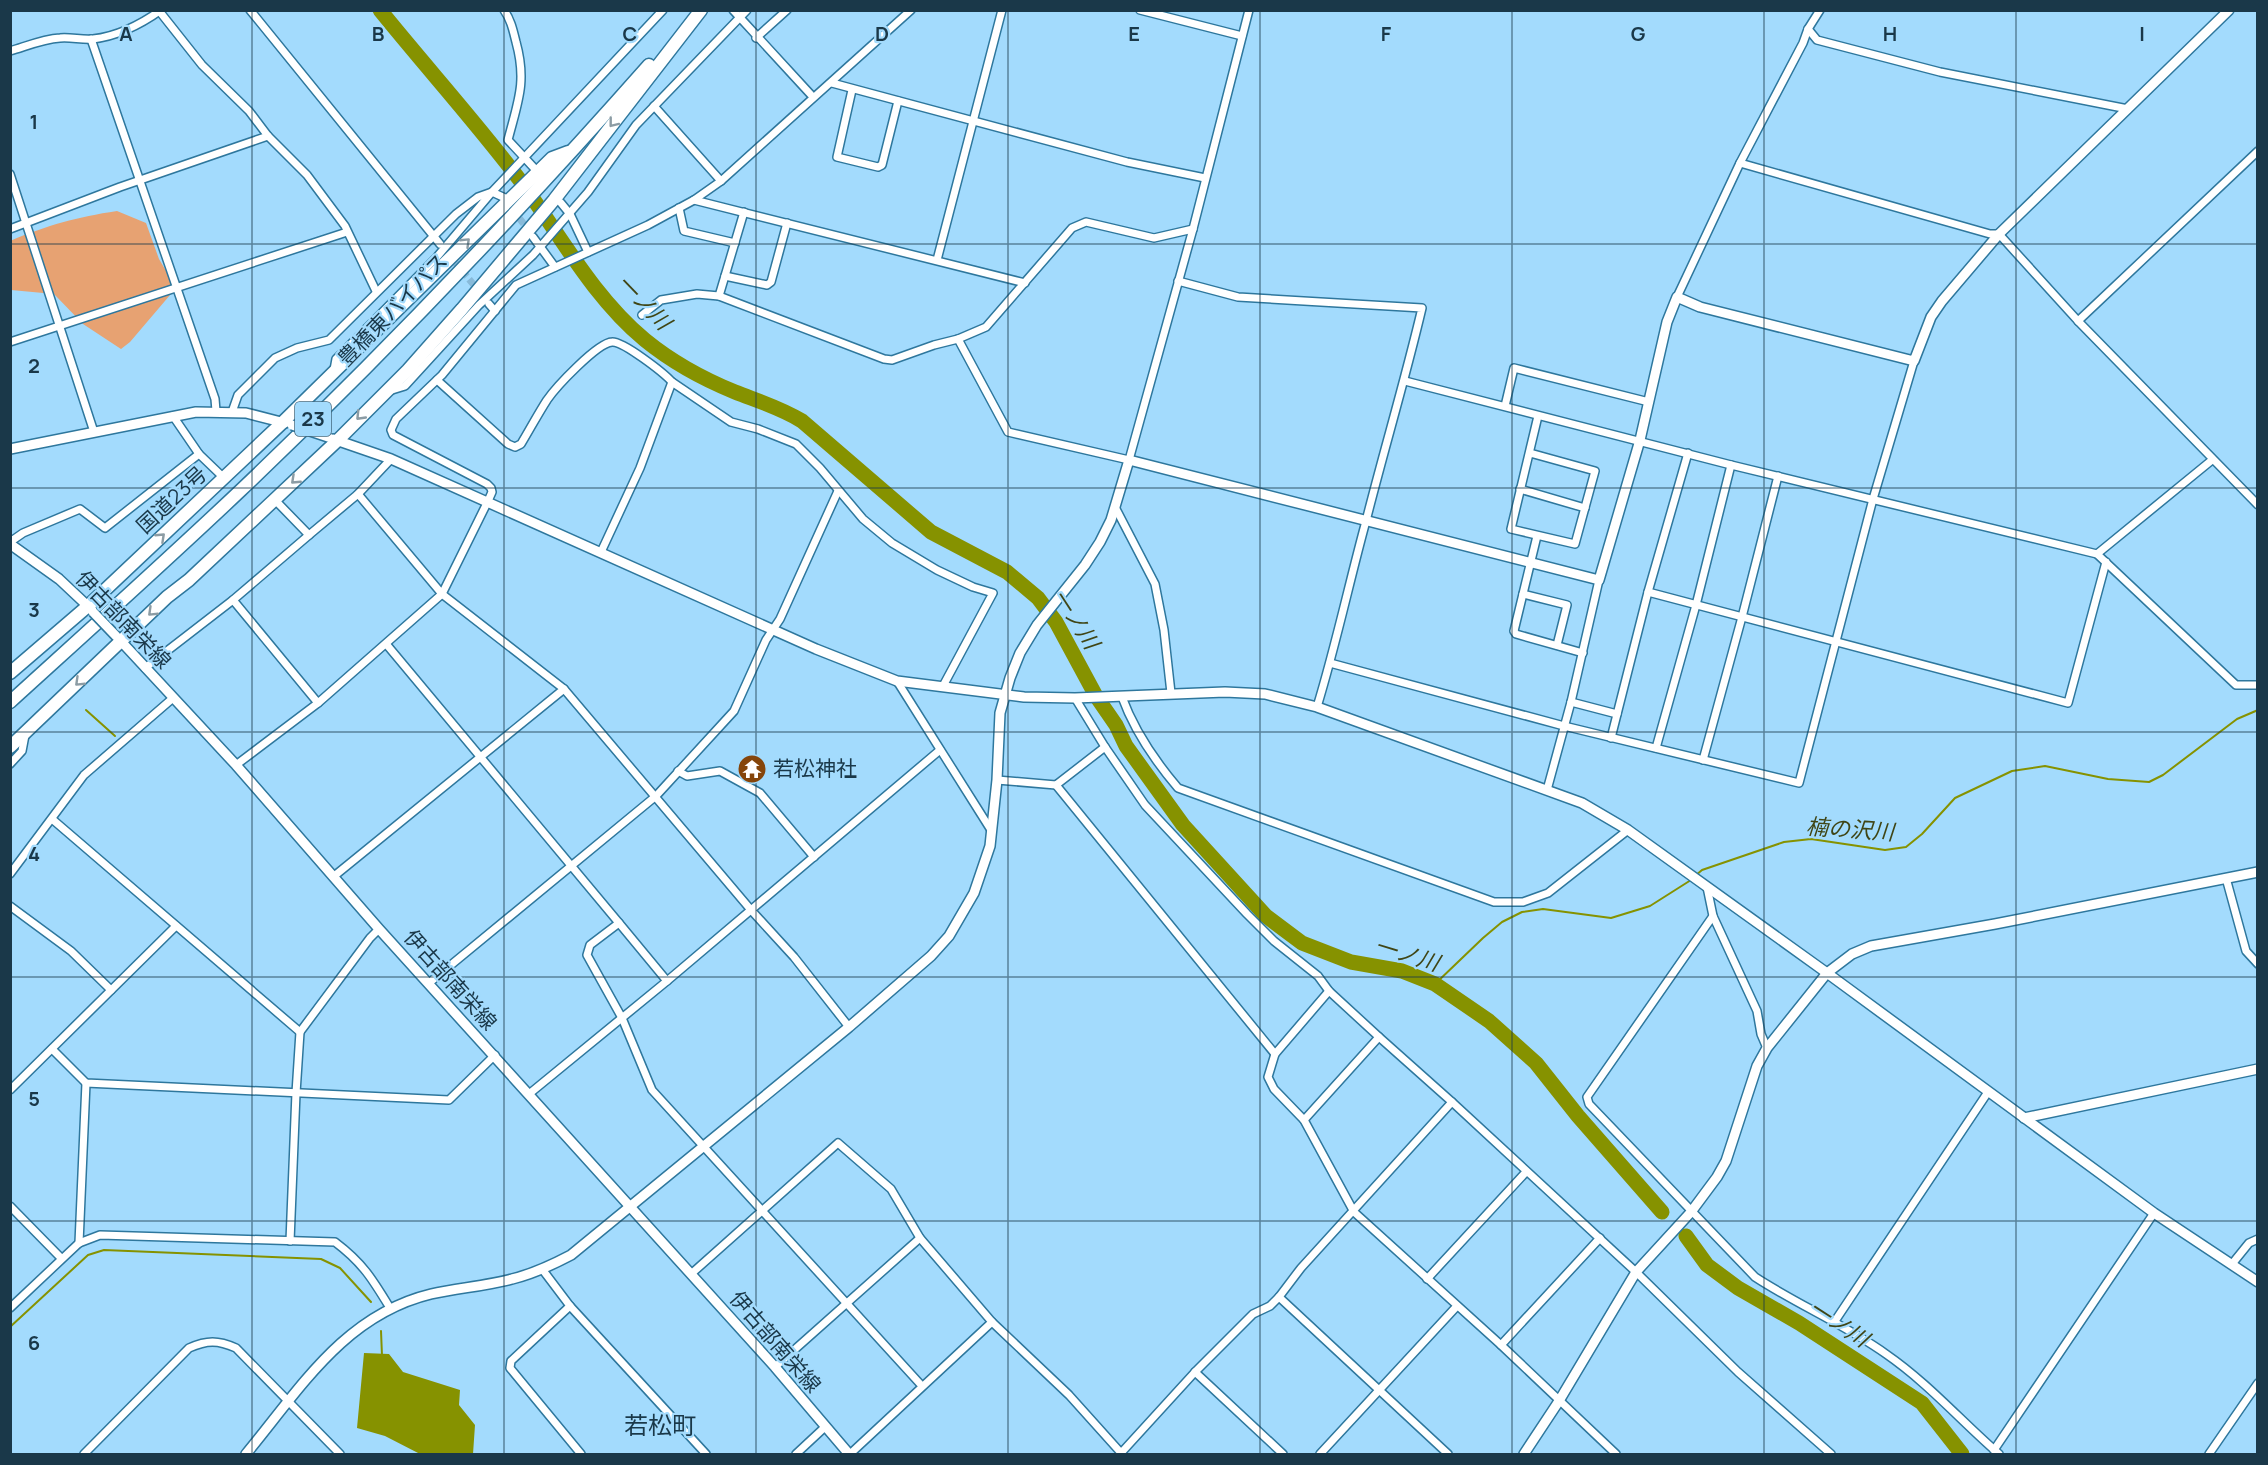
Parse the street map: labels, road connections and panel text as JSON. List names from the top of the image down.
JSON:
{
  "streets": {
    "highway": ["豊橋東バイパス", "23", "国道23号"],
    "street": ["伊古部南栄線"]
  },
  "crossings": [
    ["豊橋東バイパス", "23"],
    ["豊橋東バイパス", "国道23号"],
    ["豊橋東バイパス", "伊古部南栄線"],
    ["23", "国道23号"],
    ["23", "伊古部南栄線"],
    ["国道23号", "伊古部南栄線"]
  ],
  "districts": ["若松町"],
  "water": ["一ノ川", "楠の沢川"],
  "places": {
    "temple": ["若松神社"]
  },
  "grid": {
    "columns": [
      "A",
      "B",
      "C",
      "D",
      "E",
      "F",
      "G",
      "H",
      "I"
    ],
    "rows": [
      "1",
      "2",
      "3",
      "4",
      "5",
      "6"
    ]
  }
}
